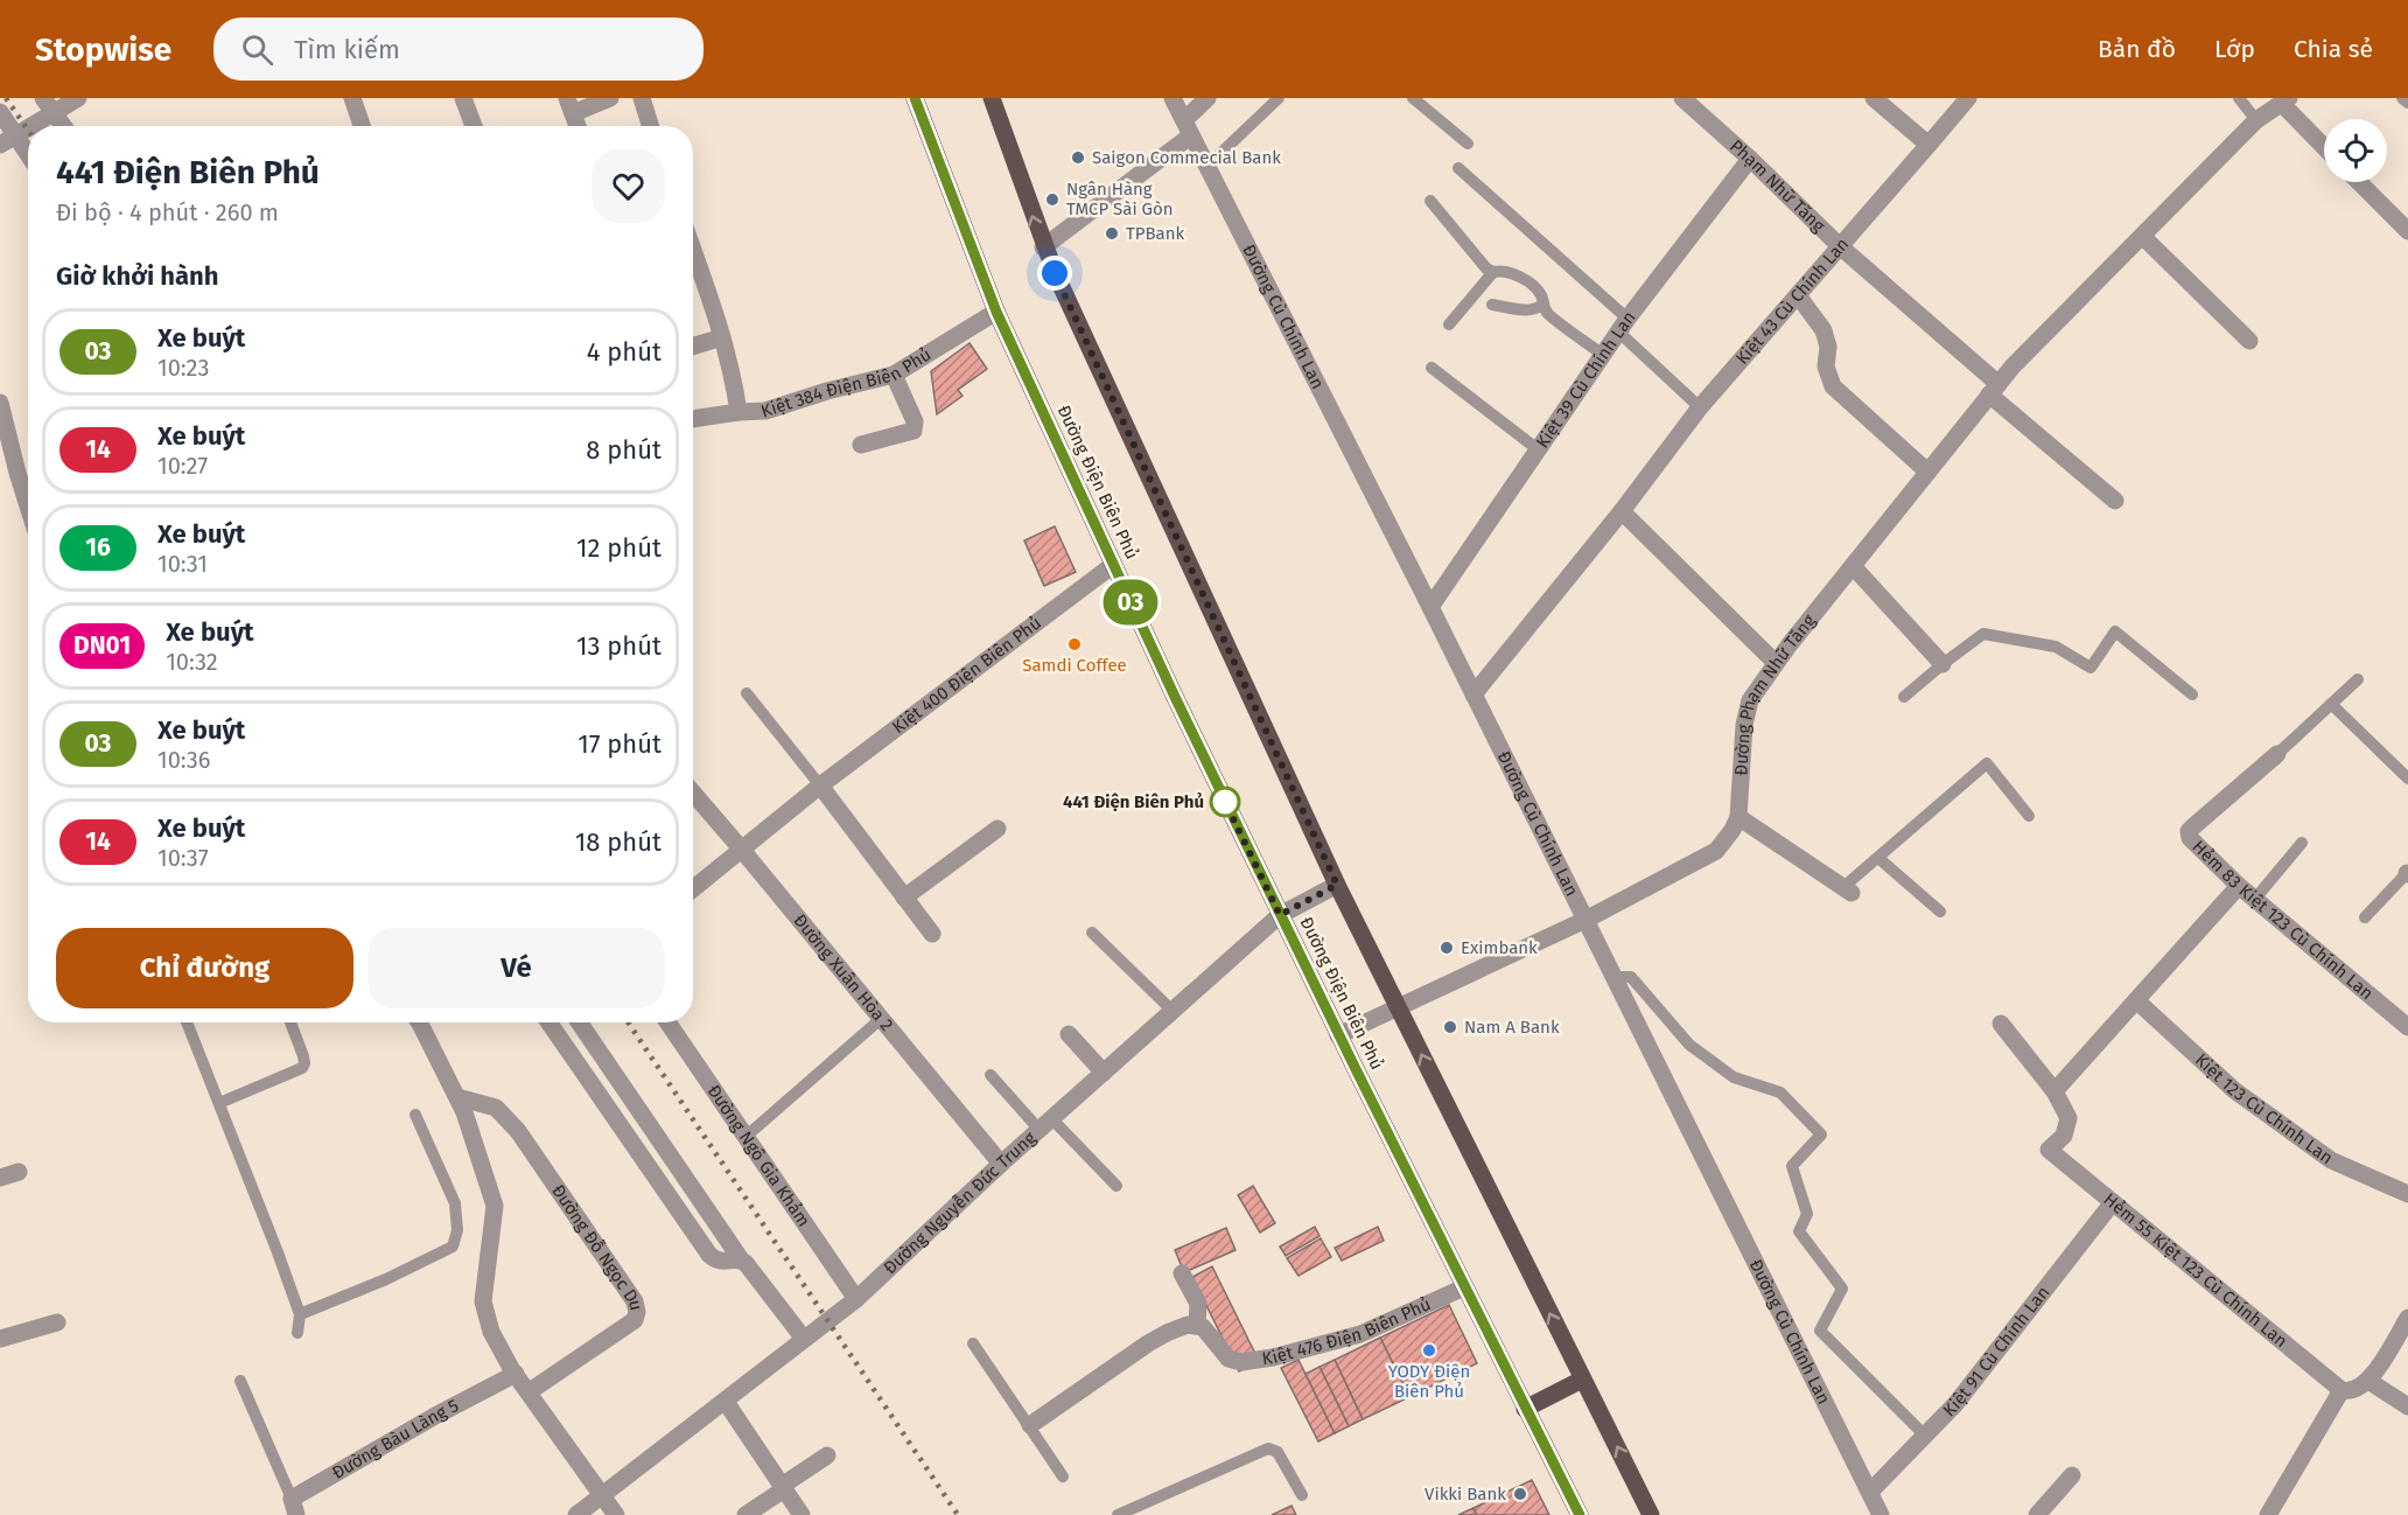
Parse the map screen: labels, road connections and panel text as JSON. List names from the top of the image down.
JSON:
{
  "streets": {
    "main road": ["Đường Điện Biên Phủ"],
    "street": [
      "Phạm Nhữ Tăng",
      "Kiệt 43 Cù Chính Lan",
      "Đường Cù Chính Lan",
      "Kiệt 384 Điện Biên Phủ",
      "Kiệt 39 Cù Chính Lan",
      "Kiệt 400 Điện Biên Phủ",
      "Đường Phạm Nhữ Tăng",
      "Hẻm 83 Kiệt 123 Cù Chính Lan",
      "Đường Xuân Hòa 2",
      "Kiệt 123 Cù Chính Lan",
      "Đường Ngô Gia Khảm",
      "Đường Nguyễn Đức Trung",
      "Đường Đỗ Ngọc Du",
      "Hẻm 55 Kiệt 123 Cù Chính Lan",
      "Kiệt 476 Điện Biên Phủ",
      "Kiệt 91 Cù Chính Lan",
      "Đường Bàu Làng 5"
    ]
  },
  "crossings": [
    ["Phạm Nhữ Tăng", "Kiệt 43 Cù Chính Lan"],
    ["Phạm Nhữ Tăng", "Kiệt 39 Cù Chính Lan"],
    ["Phạm Nhữ Tăng", "Đường Phạm Nhữ Tăng"],
    ["Kiệt 43 Cù Chính Lan", "Đường Cù Chính Lan"],
    ["Đường Cù Chính Lan", "Kiệt 39 Cù Chính Lan"],
    ["Đường Cù Chính Lan", "Đường Phạm Nhữ Tăng"],
    ["Đường Cù Chính Lan", "Kiệt 91 Cù Chính Lan"],
    ["Kiệt 384 Điện Biên Phủ", "Đường Điện Biên Phủ"],
    ["Đường Điện Biên Phủ", "Kiệt 400 Điện Biên Phủ"],
    ["Đường Điện Biên Phủ", "Đường Phạm Nhữ Tăng"],
    ["Đường Điện Biên Phủ", "Đường Nguyễn Đức Trung"],
    ["Đường Điện Biên Phủ", "Kiệt 476 Điện Biên Phủ"],
    ["Kiệt 400 Điện Biên Phủ", "Đường Xuân Hòa 2"],
    ["Đường Xuân Hòa 2", "Đường Nguyễn Đức Trung"],
    ["Đường Ngô Gia Khảm", "Đường Nguyễn Đức Trung"],
    ["Hẻm 55 Kiệt 123 Cù Chính Lan", "Kiệt 91 Cù Chính Lan"]
  ],
  "places": [
    "Saigon Commecial Bank",
    "Ngân Hàng TMCP Sài Gòn",
    "TPBank",
    "Samdi Coffee",
    "441 Điện Biên Phủ",
    "Eximbank",
    "Nam A Bank",
    "YODY Điện Biên Phủ",
    "Vikki Bank"
  ],
  "lines": ["bus line 03"],
  "page": {
    "header": "Stopwise",
    "search": "Tìm kiếm",
    "nav": ["Bản đồ", "Lớp", "Chia sẻ"],
    "on_map": "03",
    "heading": [
      ["441 Điện Biên Phủ", "Đi bộ · 4 phút · 260 m"],
      "Giờ khởi hành"
    ],
    "list": [
      {
        "mark": "03",
        "name": "Xe buýt",
        "note": "10:23",
        "value": "4 phút"
      },
      {
        "mark": "14",
        "name": "Xe buýt",
        "note": "10:27",
        "value": "8 phút"
      },
      {
        "mark": "16",
        "name": "Xe buýt",
        "note": "10:31",
        "value": "12 phút"
      },
      {
        "mark": "DN01",
        "name": "Xe buýt",
        "note": "10:32",
        "value": "13 phút"
      },
      {
        "mark": "03",
        "name": "Xe buýt",
        "note": "10:36",
        "value": "17 phút"
      },
      {
        "mark": "14",
        "name": "Xe buýt",
        "note": "10:37",
        "value": "18 phút"
      }
    ],
    "buttons": ["Chỉ đường", "Vé"]
  }
}
